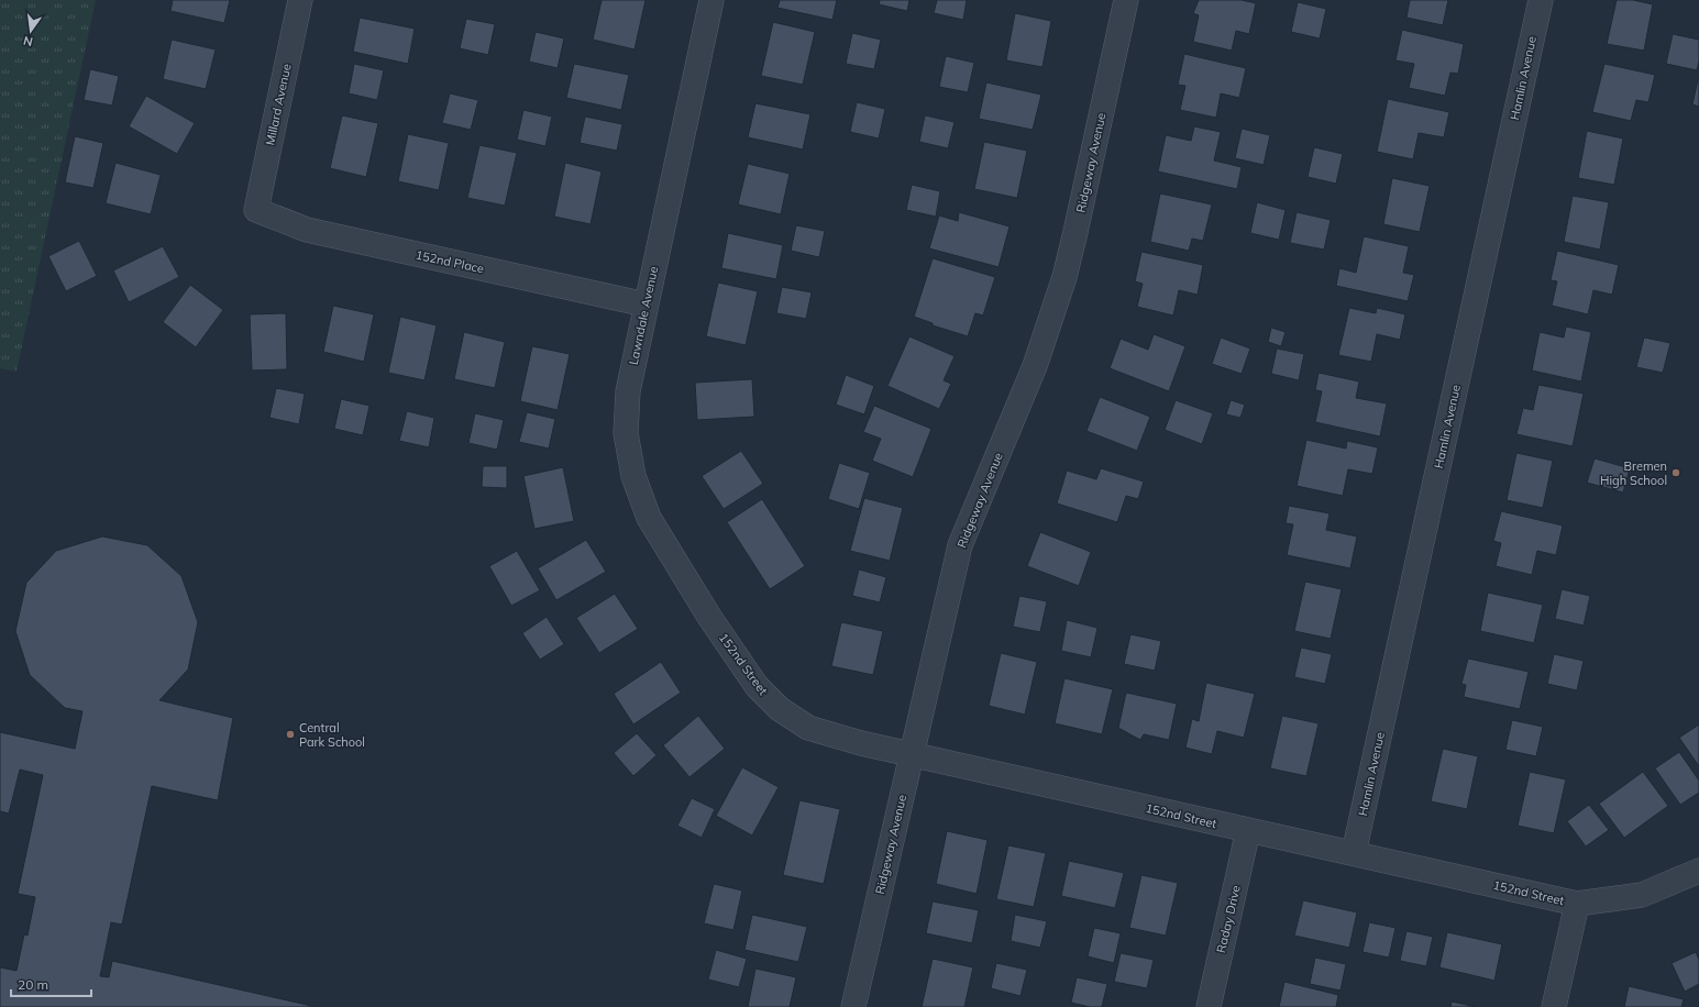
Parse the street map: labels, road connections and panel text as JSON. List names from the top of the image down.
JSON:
{
  "streets": {
    "street": [
      "Hamlin Avenue",
      "Millard Avenue",
      "Ridgeway Avenue",
      "152nd Place",
      "Lawndale Avenue",
      "152nd Street",
      "Raday Drive"
    ]
  },
  "crossings": [
    ["Hamlin Avenue", "152nd Street"],
    ["Millard Avenue", "152nd Place"],
    ["Ridgeway Avenue", "152nd Street"],
    ["152nd Place", "Lawndale Avenue"],
    ["Lawndale Avenue", "152nd Street"],
    ["152nd Street", "Raday Drive"]
  ],
  "places": ["Bremen High School", "Central Park School"],
  "scale_bar": "20 m",
  "north": "bottom"
}
